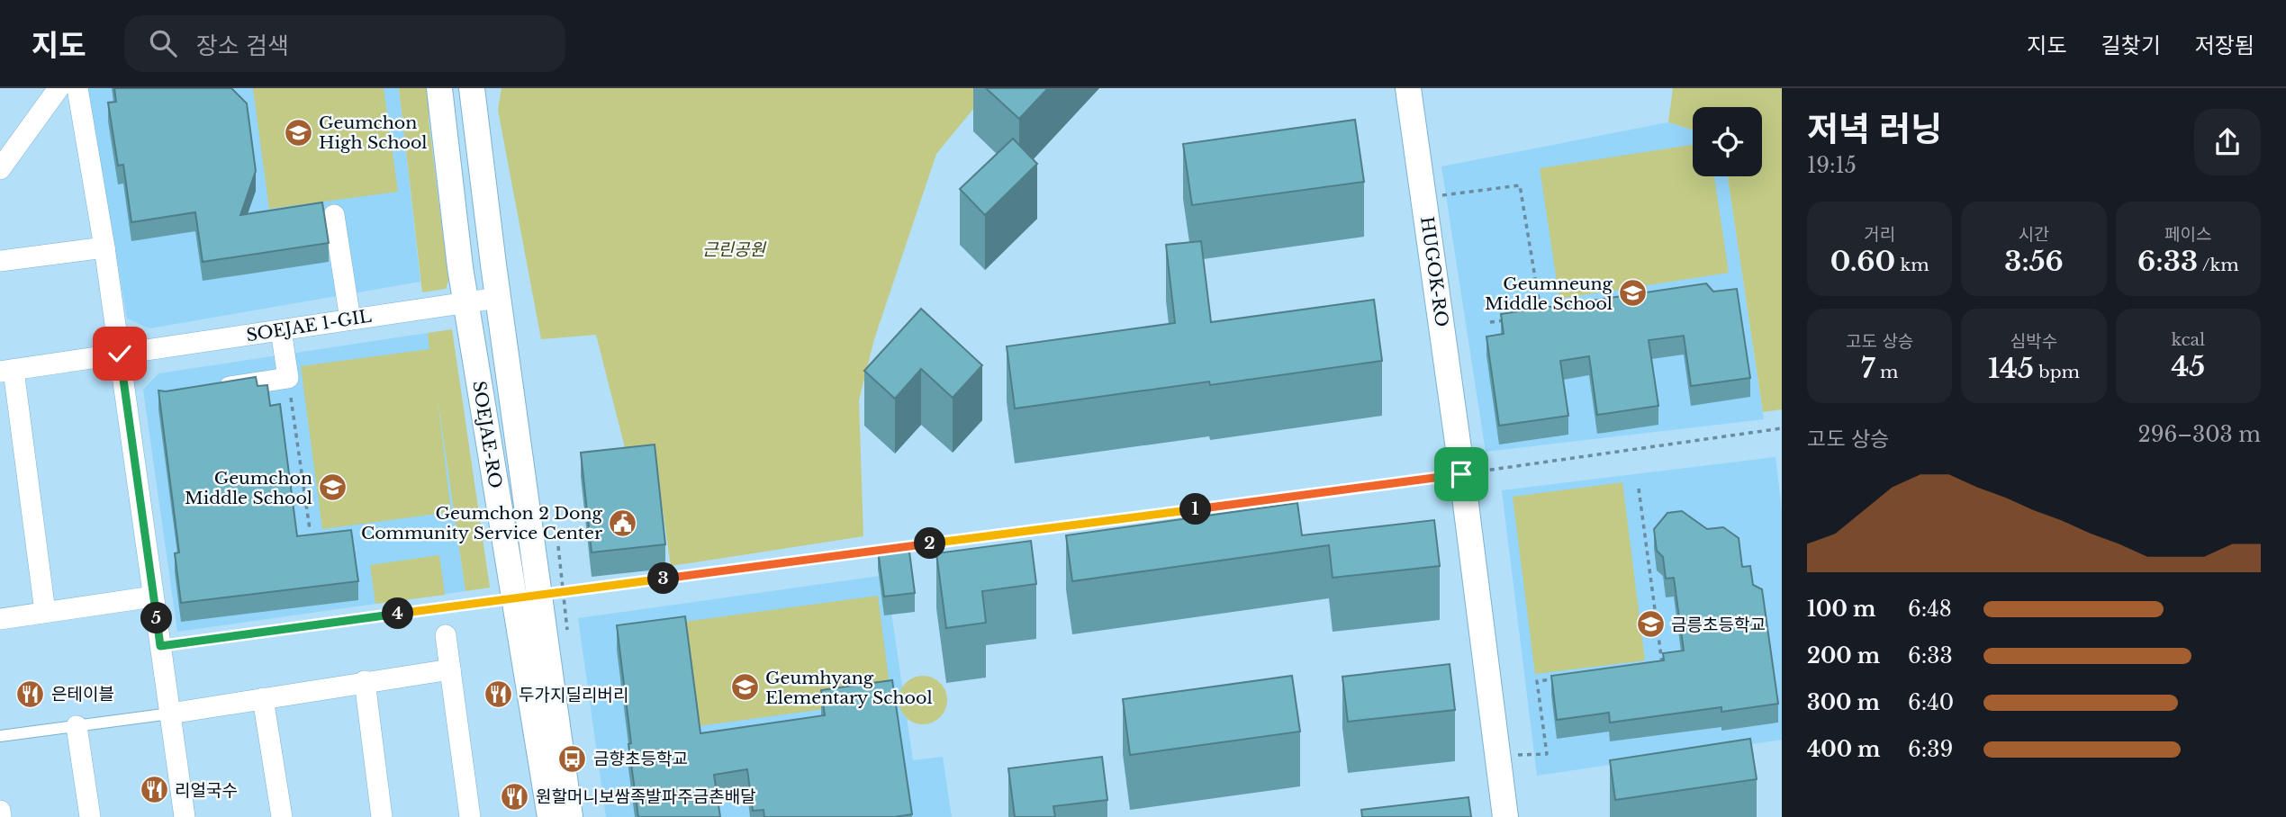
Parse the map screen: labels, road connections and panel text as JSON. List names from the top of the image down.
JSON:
{
  "streets": {
    "street": ["HUGOK-RO", "SOEJAE 1-GIL", "SOEJAE-RO"]
  },
  "crossings": [
    ["SOEJAE 1-GIL", "SOEJAE-RO"]
  ],
  "parks": ["근린공원"],
  "places": {
    "school or university": [
      "Geumchon High School",
      "Geumneung Middle School",
      "Geumchon Middle School",
      "금릉초등학교",
      "Geumhyang Elementary School"
    ],
    "public building": ["Geumchon 2 Dong Community Service Center"],
    "restaurant": [
      "은테이블",
      "두가지딜리버리",
      "리얼국수",
      "원할머니보쌈족발파주금촌배달"
    ],
    "bus stop": ["금향초등학교"]
  },
  "page": {
    "header": "지도",
    "search": "장소 검색",
    "nav": ["지도", "길찾기", "저장됨"],
    "heading": ["저녁 러닝", "19:15"],
    "stats": [
      ["거리", "0.60 km"],
      ["시간", "3:56"],
      ["페이스", "6:33 /km"],
      ["고도 상승", "7 m"],
      ["심박수", "145 bpm"],
      ["kcal", "45"]
    ],
    "chart": ["고도 상승", "296–303 m"],
    "pins": [
      "1",
      "2",
      "3",
      "4",
      "5"
    ],
    "list": [
      {
        "name": "100 m",
        "note": "6:48"
      },
      {
        "name": "200 m",
        "note": "6:33"
      },
      {
        "name": "300 m",
        "note": "6:40"
      },
      {
        "name": "400 m",
        "note": "6:39"
      }
    ]
  }
}
